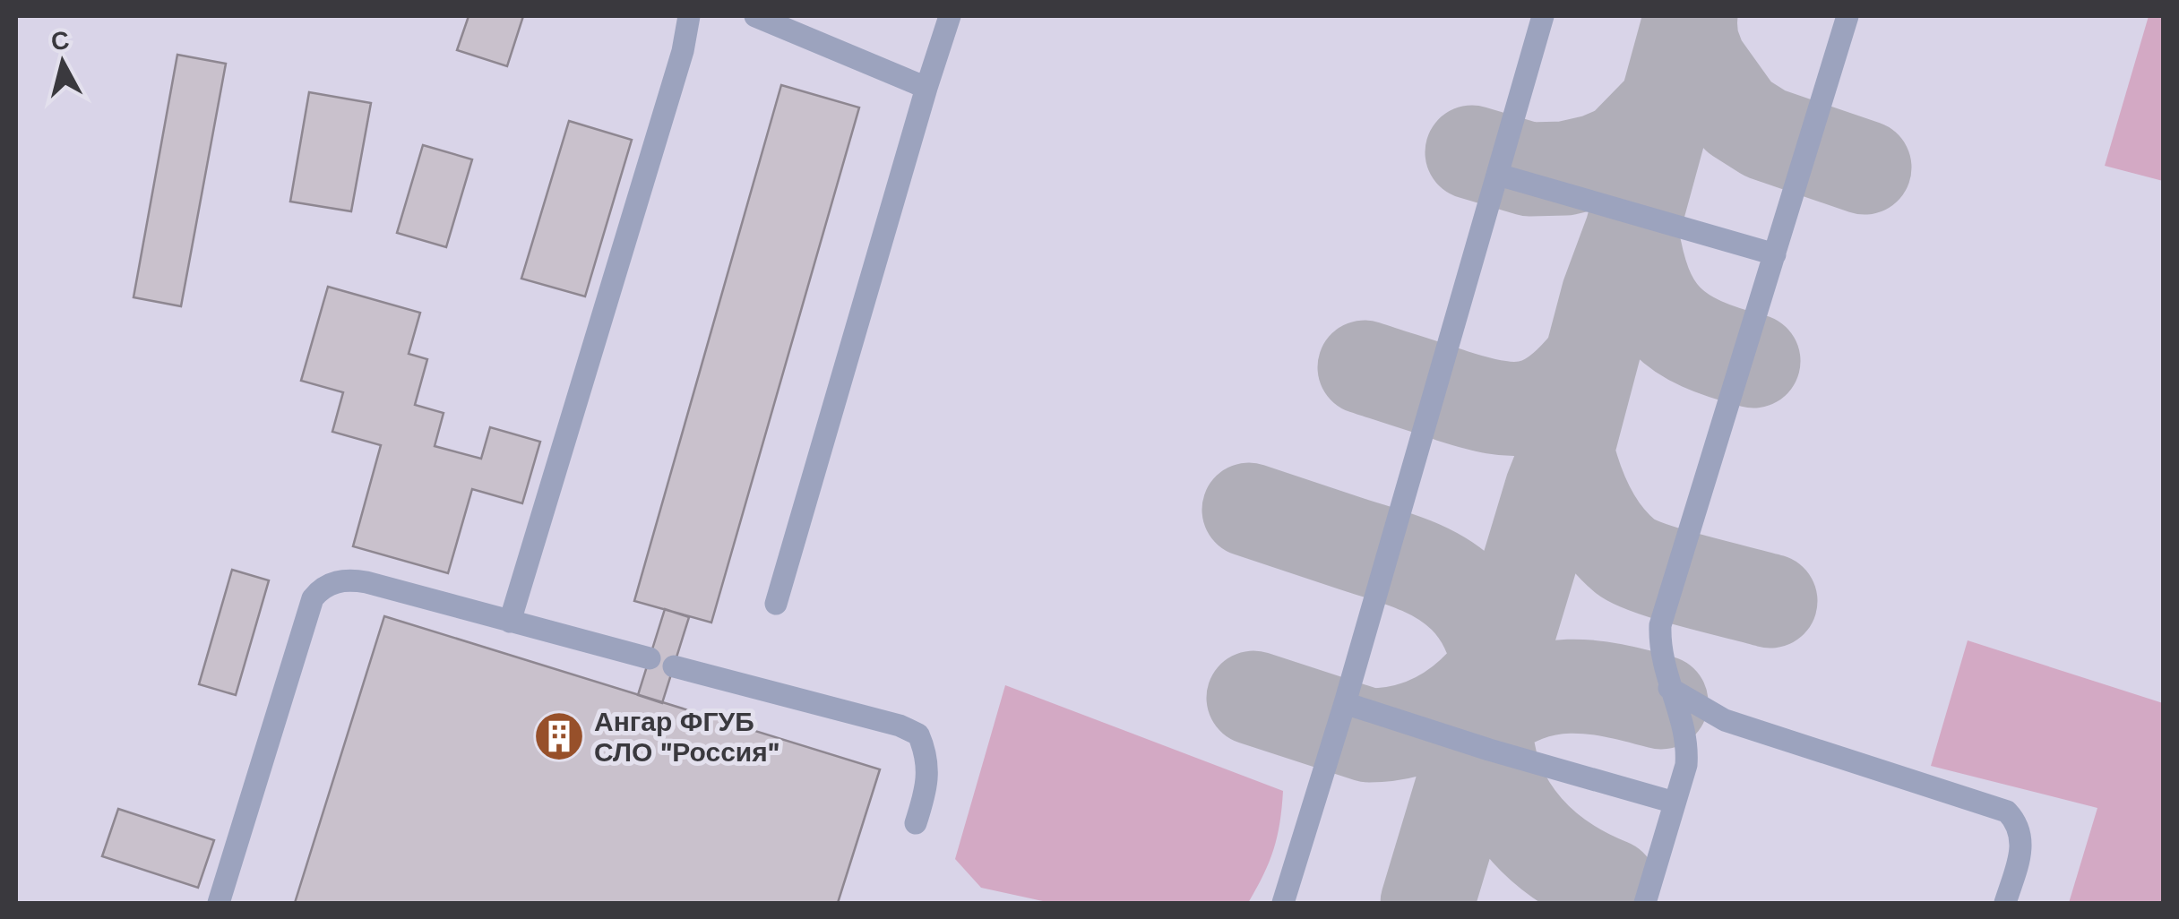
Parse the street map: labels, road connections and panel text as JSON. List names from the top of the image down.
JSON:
{
  "places": {
    "building": ["Ангар ФГУБ СЛО \"Россия\""]
  },
  "north": "top"
}
